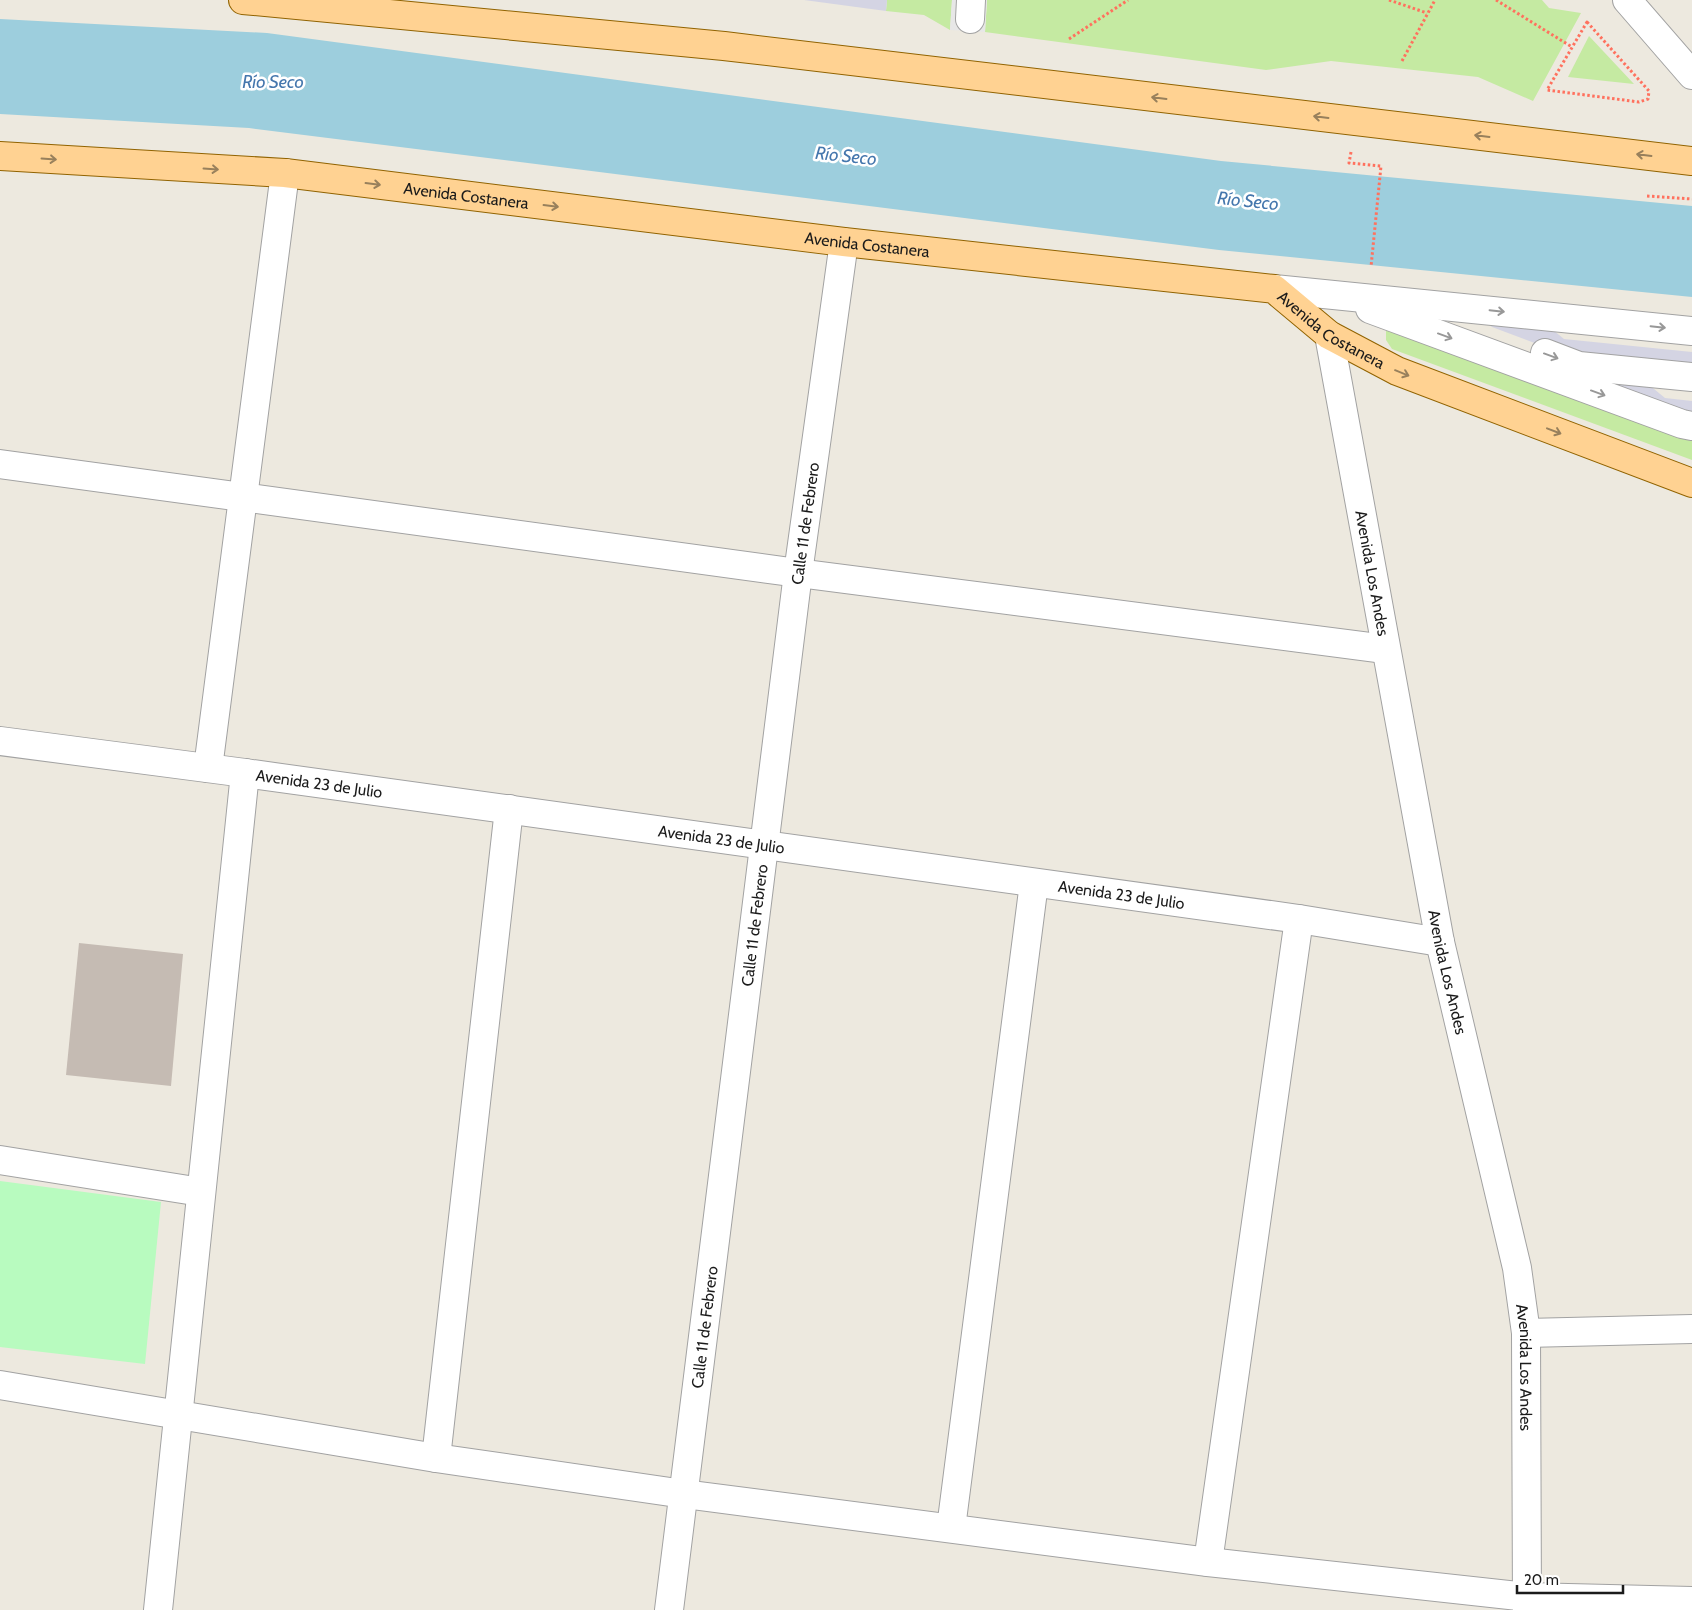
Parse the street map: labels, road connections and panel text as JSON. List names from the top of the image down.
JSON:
{
  "streets": {
    "main road": ["Avenida Costanera"],
    "street": ["Calle 11 de Febrero", "Avenida Los Andes", "Avenida 23 de Julio"]
  },
  "crossings": [
    ["Avenida Costanera", "Calle 11 de Febrero"],
    ["Avenida Costanera", "Avenida Los Andes"],
    ["Calle 11 de Febrero", "Avenida 23 de Julio"],
    ["Avenida Los Andes", "Avenida 23 de Julio"]
  ],
  "water": ["Río Seco"],
  "scale_bar": "20 m"
}
